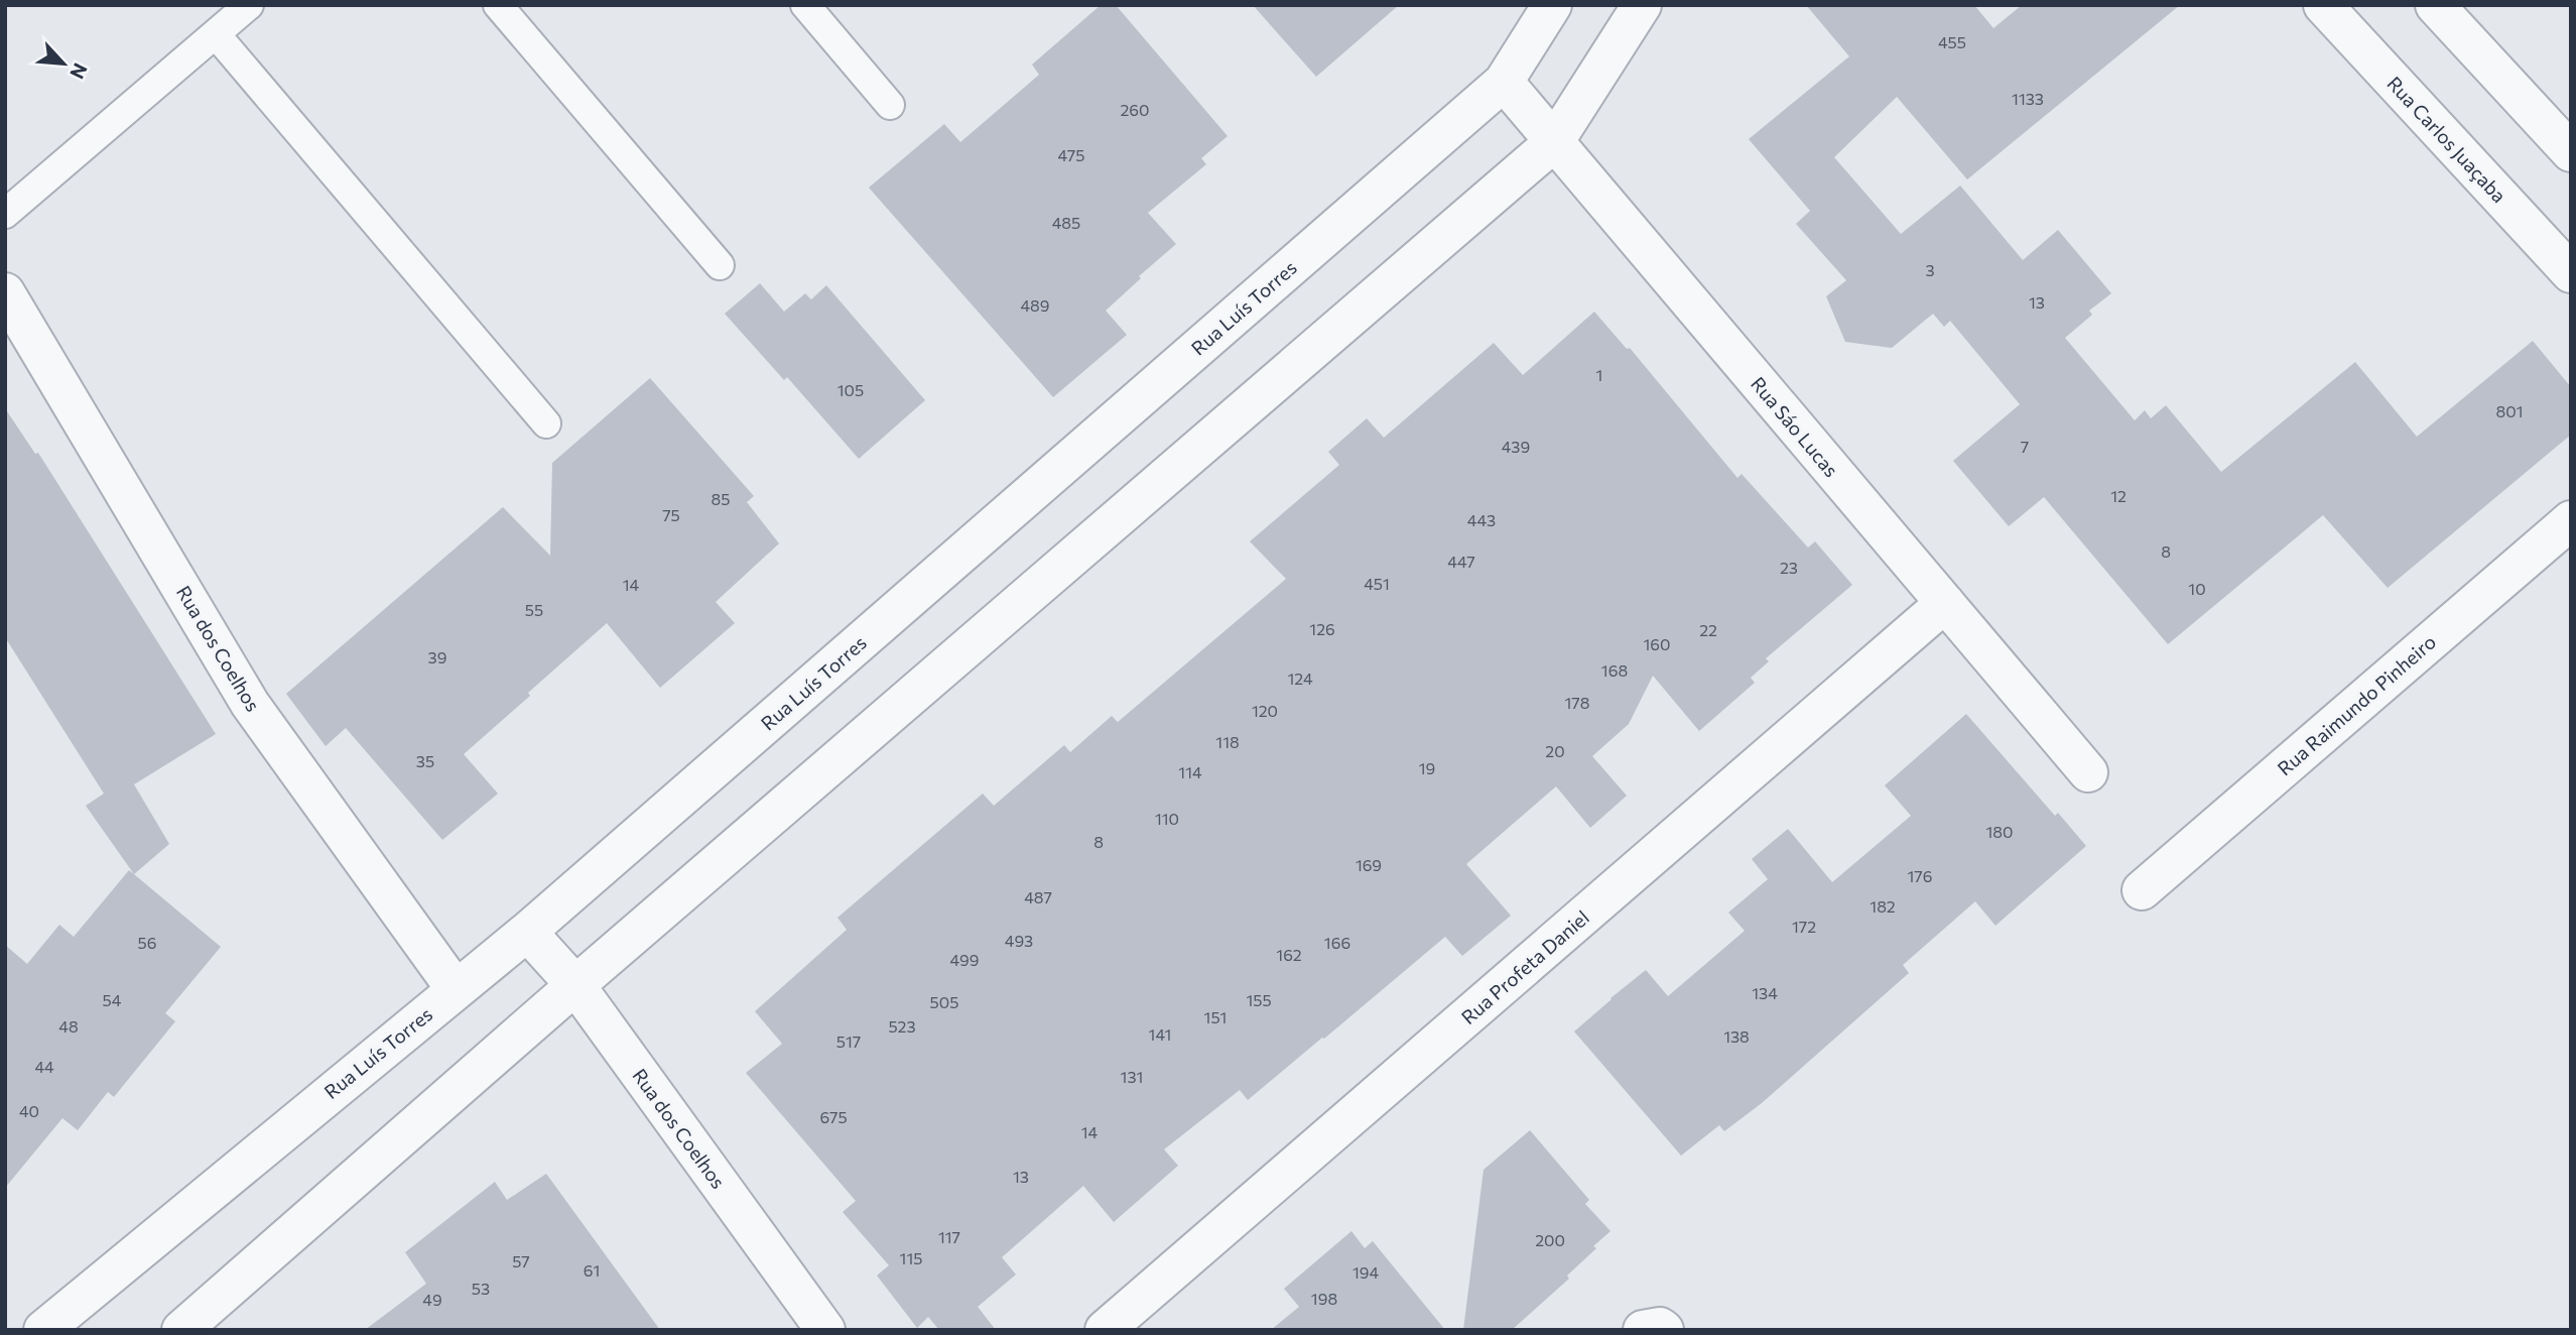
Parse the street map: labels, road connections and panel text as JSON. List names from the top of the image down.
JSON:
{
  "streets": {
    "street": [
      "Rua Carlos Juaçaba",
      "Rua Luís Torres",
      "Rua Sáo Lucas",
      "Rua dos Coelhos",
      "Rua Raimundo Pinheiro",
      "Rua Profeta Daniel"
    ]
  },
  "crossings": [
    ["Rua Luís Torres", "Rua Sáo Lucas"],
    ["Rua Luís Torres", "Rua dos Coelhos"],
    ["Rua Sáo Lucas", "Rua Profeta Daniel"]
  ],
  "house_numbers": [
    "455",
    "1133",
    "260",
    "475",
    "485",
    "3",
    "13",
    "489",
    "1",
    "105",
    "801",
    "439",
    "7",
    "12",
    "85",
    "75",
    "443",
    "8",
    "447",
    "23",
    "451",
    "14",
    "10",
    "55",
    "126",
    "22",
    "160",
    "39",
    "168",
    "124",
    "178",
    "120",
    "118",
    "20",
    "35",
    "19",
    "114",
    "110",
    "180",
    "8",
    "169",
    "176",
    "487",
    "182",
    "172",
    "493",
    "56",
    "166",
    "162",
    "499",
    "134",
    "54",
    "155",
    "505",
    "151",
    "48",
    "523",
    "141",
    "138",
    "517",
    "44",
    "131",
    "40",
    "675",
    "14",
    "13",
    "117",
    "200",
    "115",
    "57",
    "61",
    "194",
    "53",
    "198",
    "49"
  ],
  "north": "bottom right"
}
